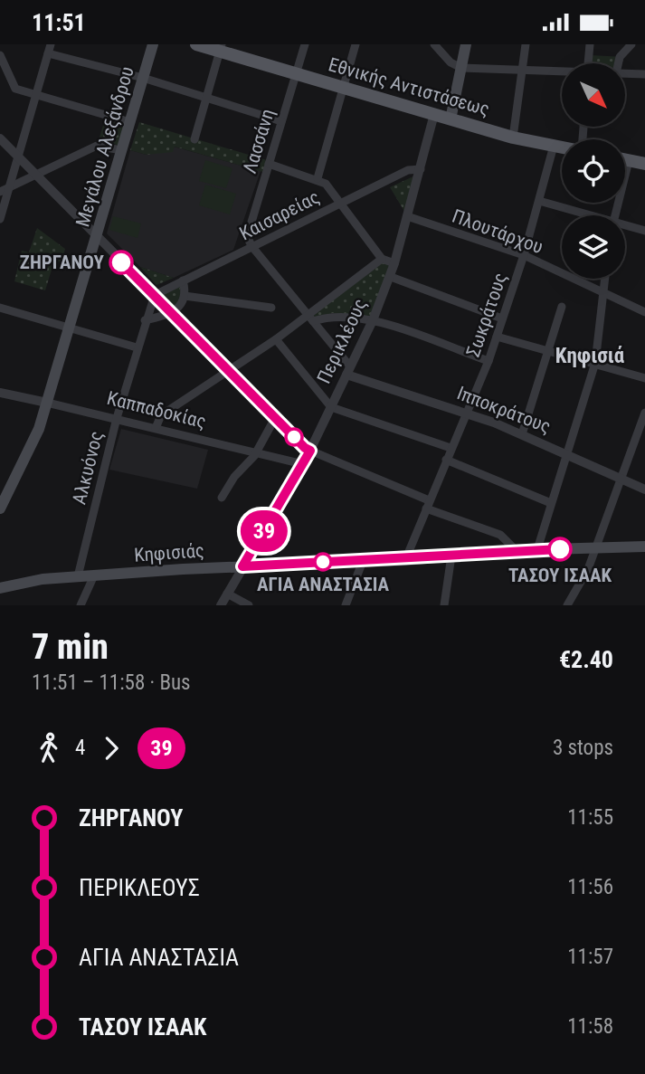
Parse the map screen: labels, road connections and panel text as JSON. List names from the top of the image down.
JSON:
{
  "streets": {
    "main road": ["Εθνικής Αντιστάσεως", "Μεγάλου Αλεξάνδρου", "Κηφισιάς"],
    "street": [
      "Λασσάνη",
      "Καισαρείας",
      "Πλουτάρχου",
      "Σωκράτους",
      "Περικλέους",
      "Καππαδοκίας",
      "Ιπποκράτους",
      "Αλκυόνος"
    ]
  },
  "crossings": [
    ["Εθνικής Αντιστάσεως", "Λασσάνη"],
    ["Εθνικής Αντιστάσεως", "Σωκράτους"],
    ["Εθνικής Αντιστάσεως", "Περικλέους"],
    ["Λασσάνη", "Καισαρείας"],
    ["Μεγάλου Αλεξάνδρου", "Καππαδοκίας"],
    ["Καισαρείας", "Περικλέους"],
    ["Καισαρείας", "Αλκυόνος"],
    ["Πλουτάρχου", "Σωκράτους"],
    ["Πλουτάρχου", "Περικλέους"],
    ["Σωκράτους", "Ιπποκράτους"],
    ["Σωκράτους", "Κηφισιάς"],
    ["Περικλέους", "Καππαδοκίας"],
    ["Περικλέους", "Ιπποκράτους"],
    ["Περικλέους", "Κηφισιάς"],
    ["Καππαδοκίας", "Αλκυόνος"],
    ["Αλκυόνος", "Κηφισιάς"]
  ],
  "districts": ["Κηφισιά"],
  "places": ["ΖΗΡΓΑΝΟΥ", "ΤΑΣΟΥ ΙΣΑΑΚ", "ΑΓΙΑ ΑΝΑΣΤΑΣΙΑ"],
  "lines": ["bus line 39"],
  "north": "bottom right",
  "page": {
    "status": "11:51",
    "on_map": "39",
    "heading": ["7 min", "11:51 – 11:58 · Bus", "€2.40"],
    "legs": ["4", "39", "3 stops"],
    "list": [
      {
        "name": "ΖΗΡΓΑΝΟΥ",
        "value": "11:55"
      },
      {
        "name": "ΠΕΡΙΚΛΕΟΥΣ",
        "value": "11:56"
      },
      {
        "name": "ΑΓΙΑ ΑΝΑΣΤΑΣΙΑ",
        "value": "11:57"
      },
      {
        "name": "ΤΑΣΟΥ ΙΣΑΑΚ",
        "value": "11:58"
      }
    ]
  }
}
